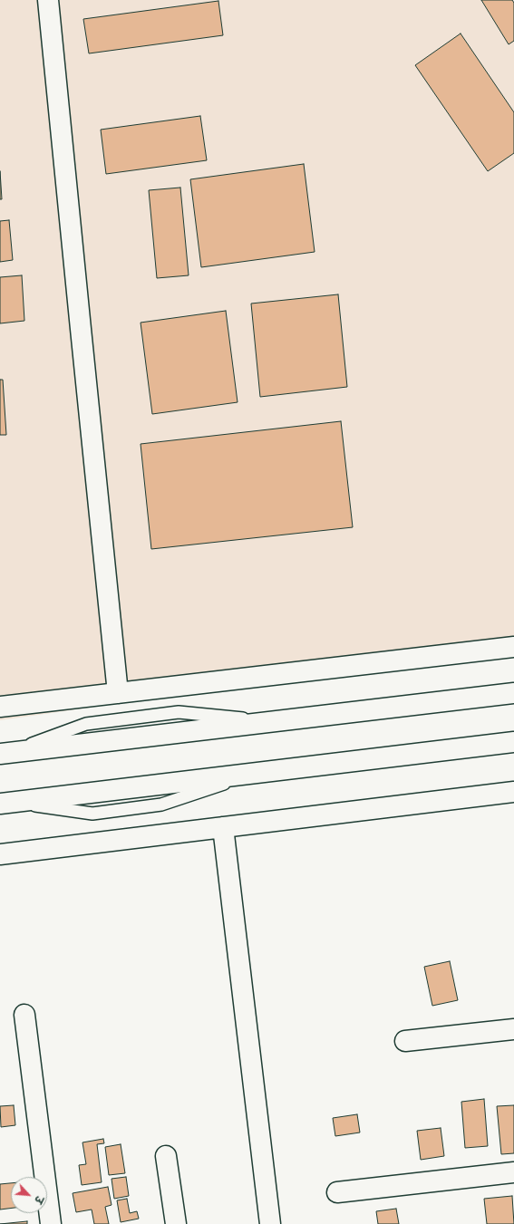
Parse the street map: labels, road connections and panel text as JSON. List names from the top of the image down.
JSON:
{
  "north": "bottom right"
}
